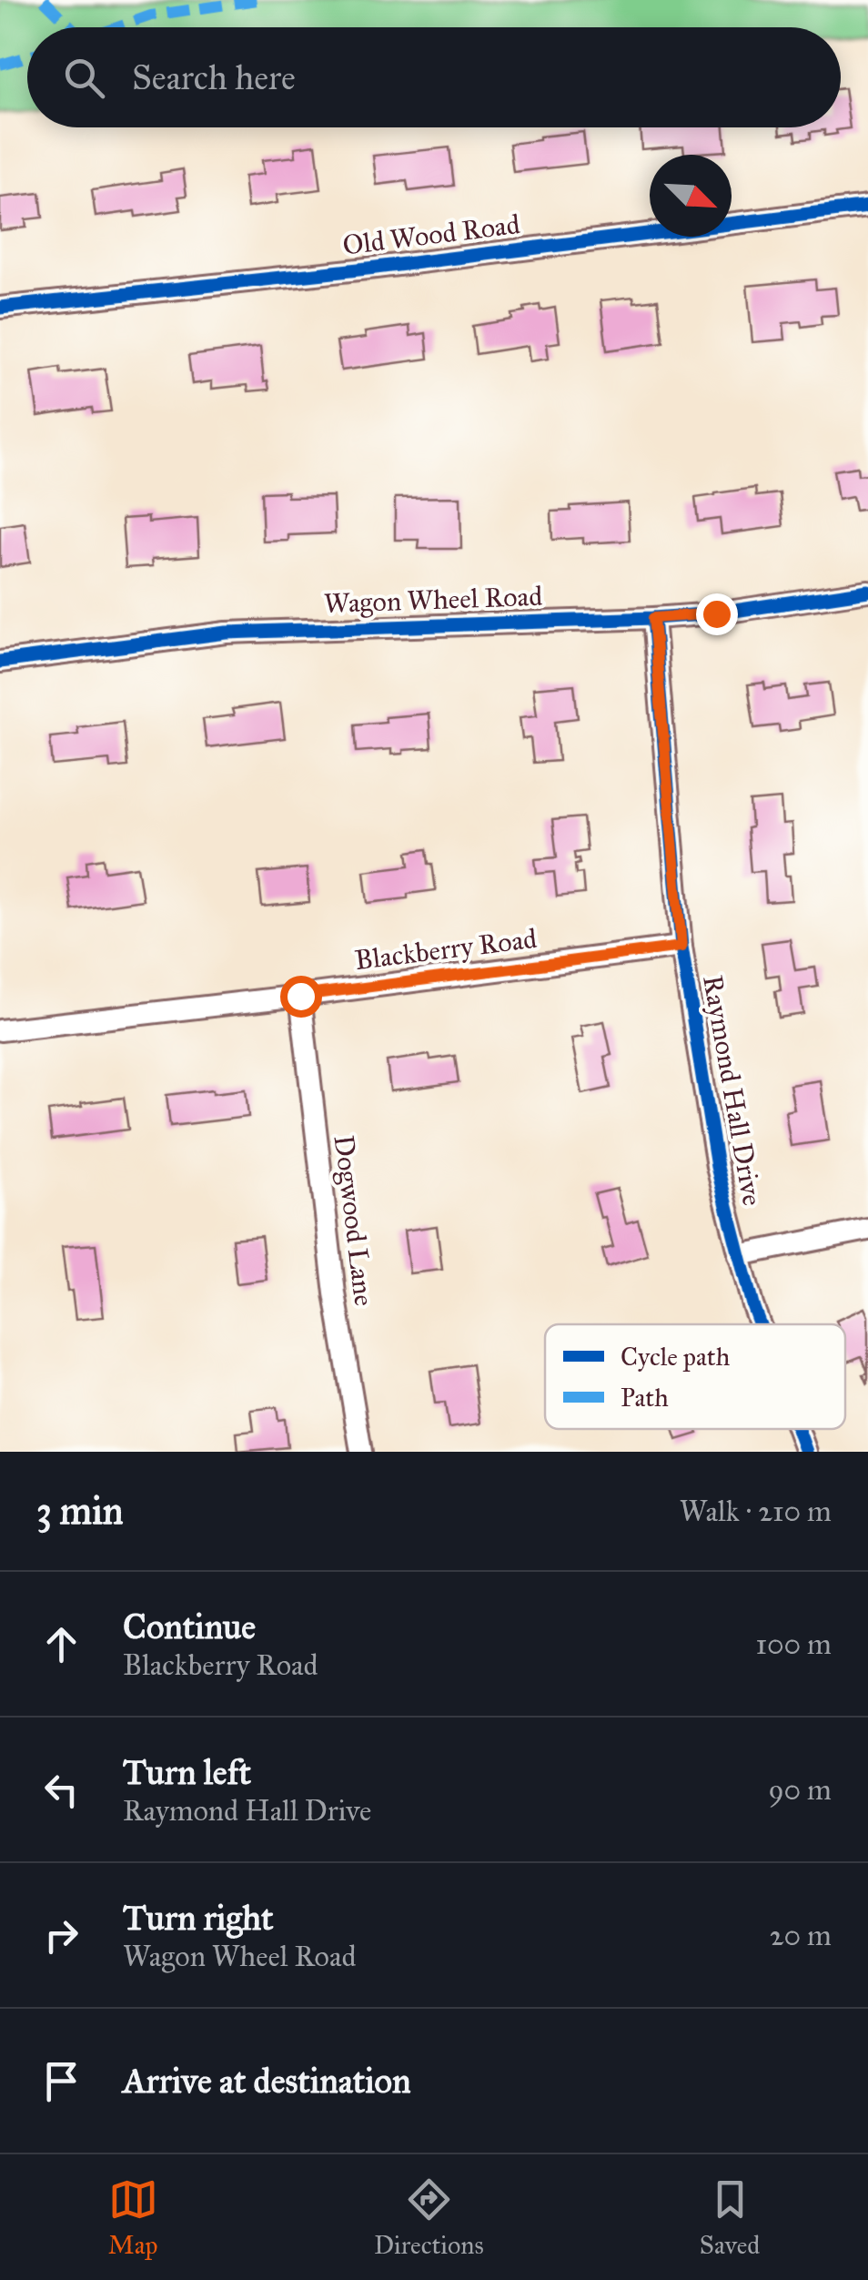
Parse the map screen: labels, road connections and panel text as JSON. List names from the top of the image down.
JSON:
{
  "streets": {
    "street": [
      "Old Wood Road",
      "Wagon Wheel Road",
      "Blackberry Road",
      "Raymond Hall Drive",
      "Dogwood Lane"
    ]
  },
  "crossings": [
    ["Wagon Wheel Road", "Raymond Hall Drive"],
    ["Blackberry Road", "Raymond Hall Drive"],
    ["Blackberry Road", "Dogwood Lane"]
  ],
  "legend": ["Cycle path", "Path"],
  "north": "bottom right",
  "page": {
    "search": "Search here",
    "heading": ["3 min", "Walk · 210 m"],
    "list": [
      ["Continue", "Blackberry Road", "100 m"],
      ["Turn left", "Raymond Hall Drive", "90 m"],
      ["Turn right", "Wagon Wheel Road", "20 m"],
      "Arrive at destination"
    ],
    "nav": ["Map", "Directions", "Saved"]
  }
}
